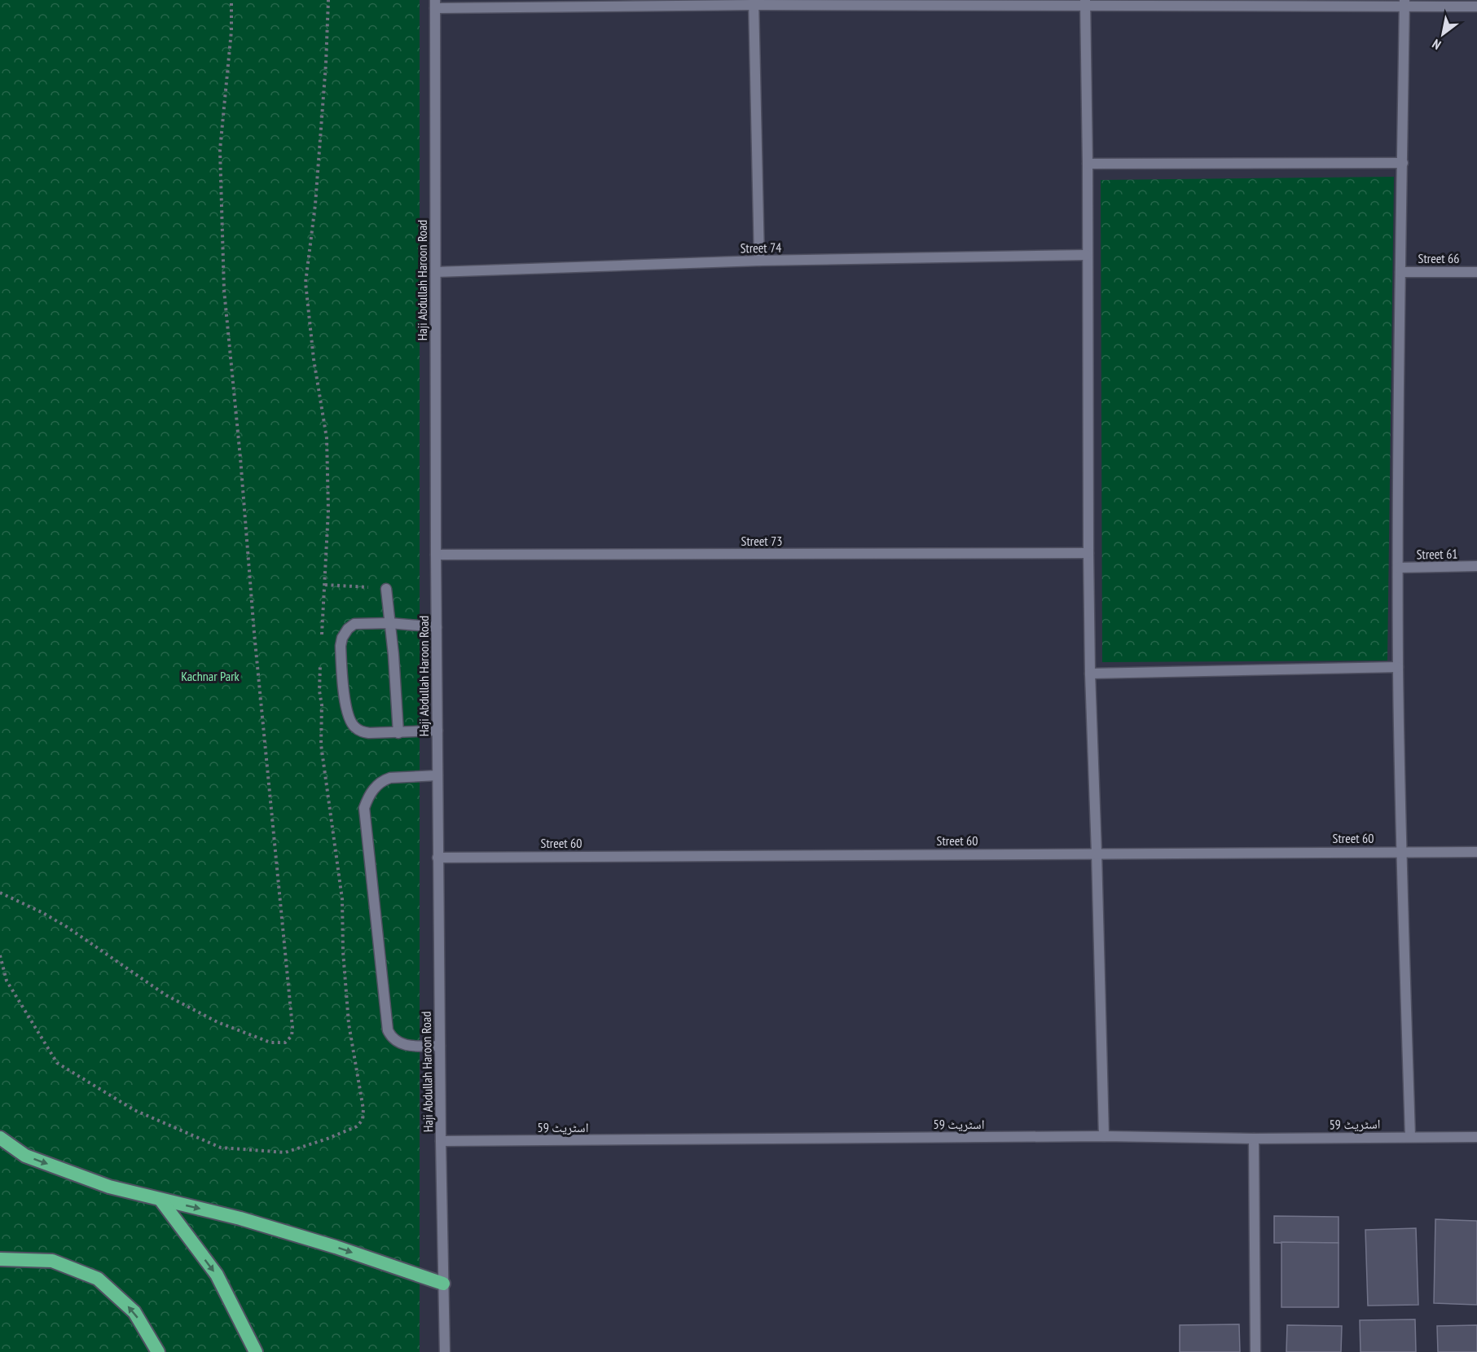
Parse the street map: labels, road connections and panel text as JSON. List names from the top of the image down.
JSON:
{
  "streets": {
    "street": [
      "Street 74",
      "Street 66",
      "Haji Abdullah Haroon Road",
      "Street 73",
      "Street 61",
      "Street 60",
      "اسٹریٹ 59"
    ]
  },
  "crossings": [
    ["Street 74", "Haji Abdullah Haroon Road"],
    ["Haji Abdullah Haroon Road", "Street 73"],
    ["Haji Abdullah Haroon Road", "Street 60"],
    ["Haji Abdullah Haroon Road", "اسٹریٹ 59"]
  ],
  "parks": ["Kachnar Park"],
  "north": "bottom left"
}
